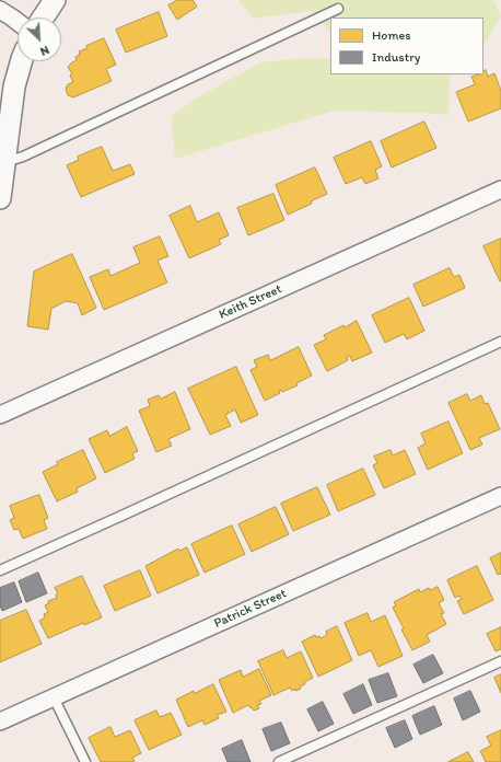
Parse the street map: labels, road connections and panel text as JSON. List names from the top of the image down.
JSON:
{
  "streets": {
    "street": ["Keith Street", "Patrick Street"]
  },
  "legend": ["Homes", "Industry"],
  "north": "bottom right"
}
